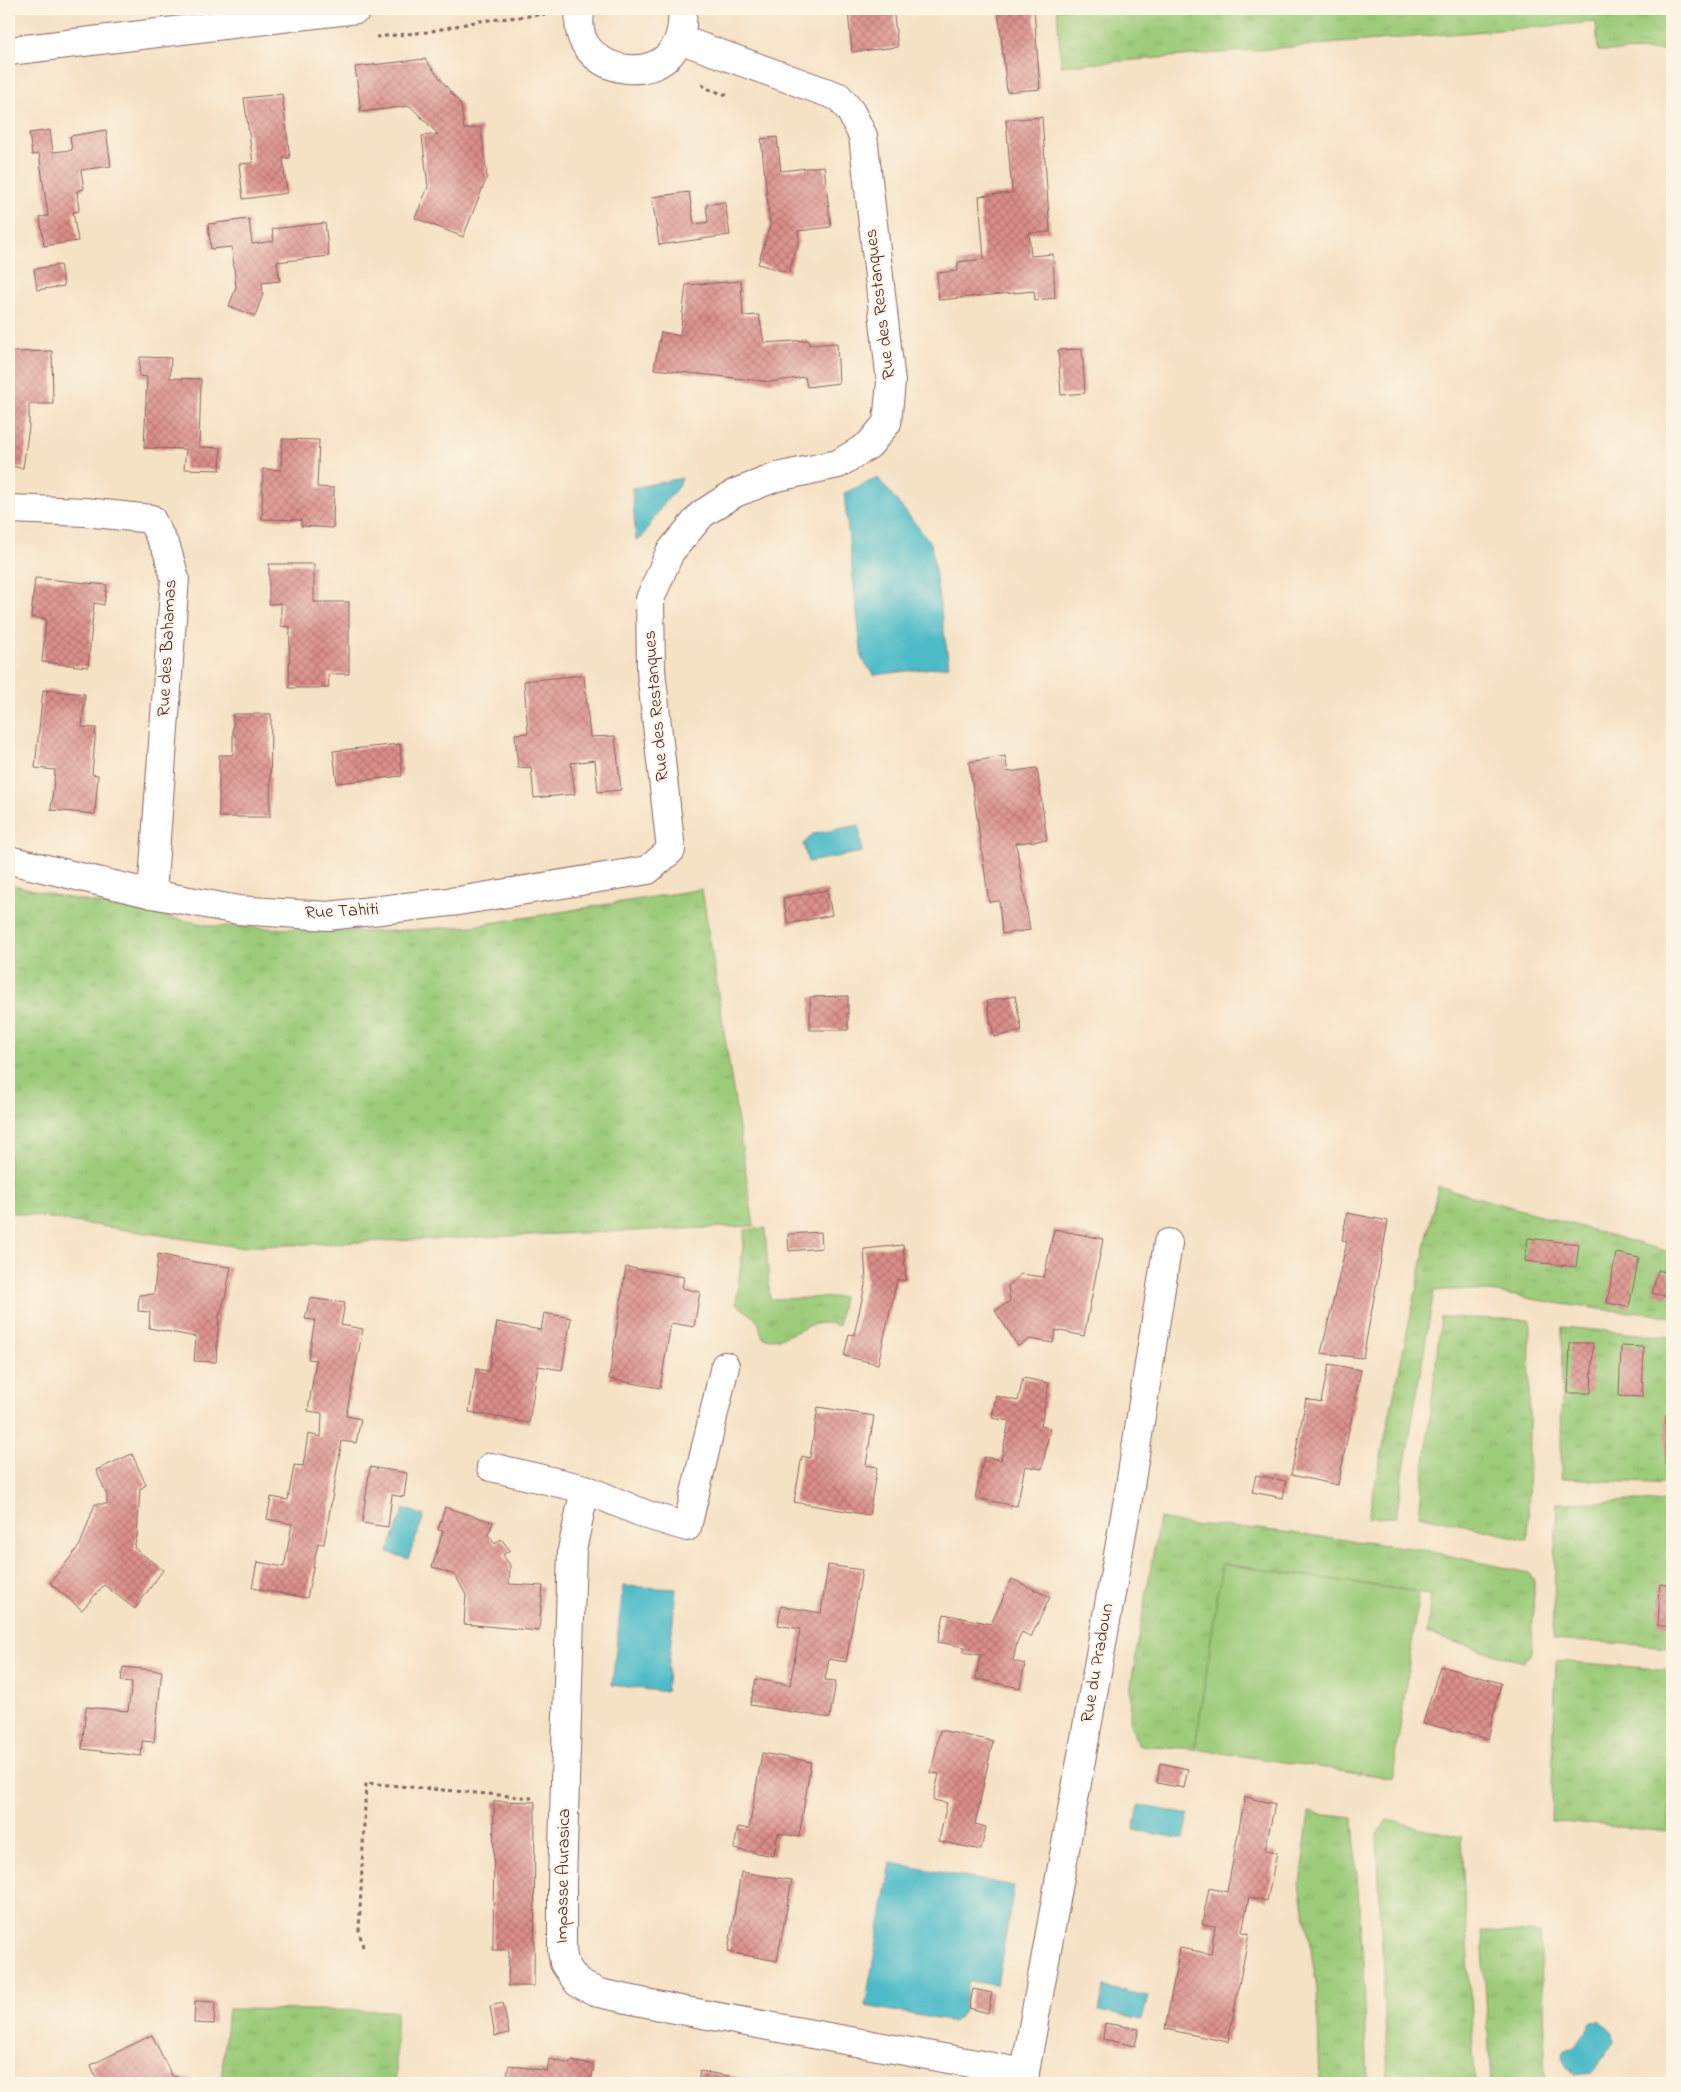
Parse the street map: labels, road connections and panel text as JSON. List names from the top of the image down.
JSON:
{
  "streets": {
    "street": [
      "Rue des Restanques",
      "Rue des Bahamas",
      "Rue Tahiti",
      "Rue du Pradoun",
      "Impasse Aurasica"
    ]
  },
  "crossings": [
    ["Rue des Restanques", "Rue Tahiti"],
    ["Rue des Bahamas", "Rue Tahiti"],
    ["Rue du Pradoun", "Impasse Aurasica"]
  ]
}
